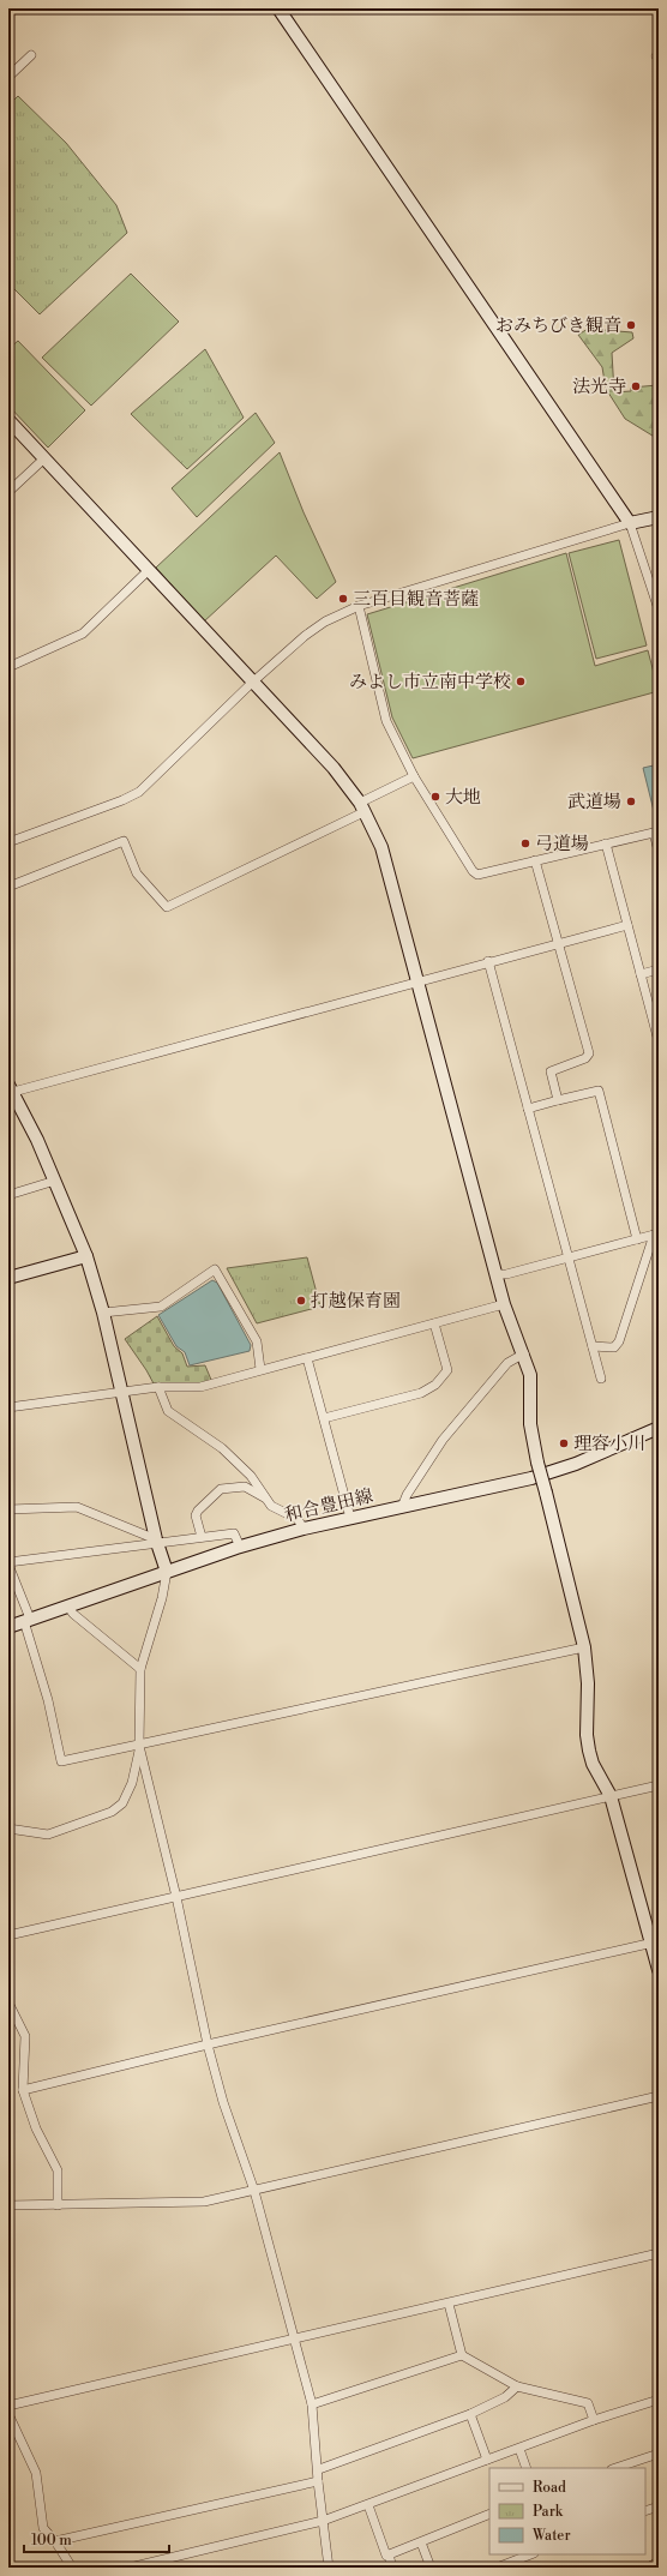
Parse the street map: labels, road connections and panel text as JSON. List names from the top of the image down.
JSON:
{
  "streets": {
    "street": ["和合豊田線"]
  },
  "places": [
    "おみちびき観音",
    "法光寺",
    "三百目観音菩薩",
    "みよし市立南中学校",
    "大地",
    "武道場",
    "弓道場",
    "打越保育園",
    "理容小川"
  ],
  "legend": ["Road", "Park", "Water"],
  "scale_bar": "100 m"
}
